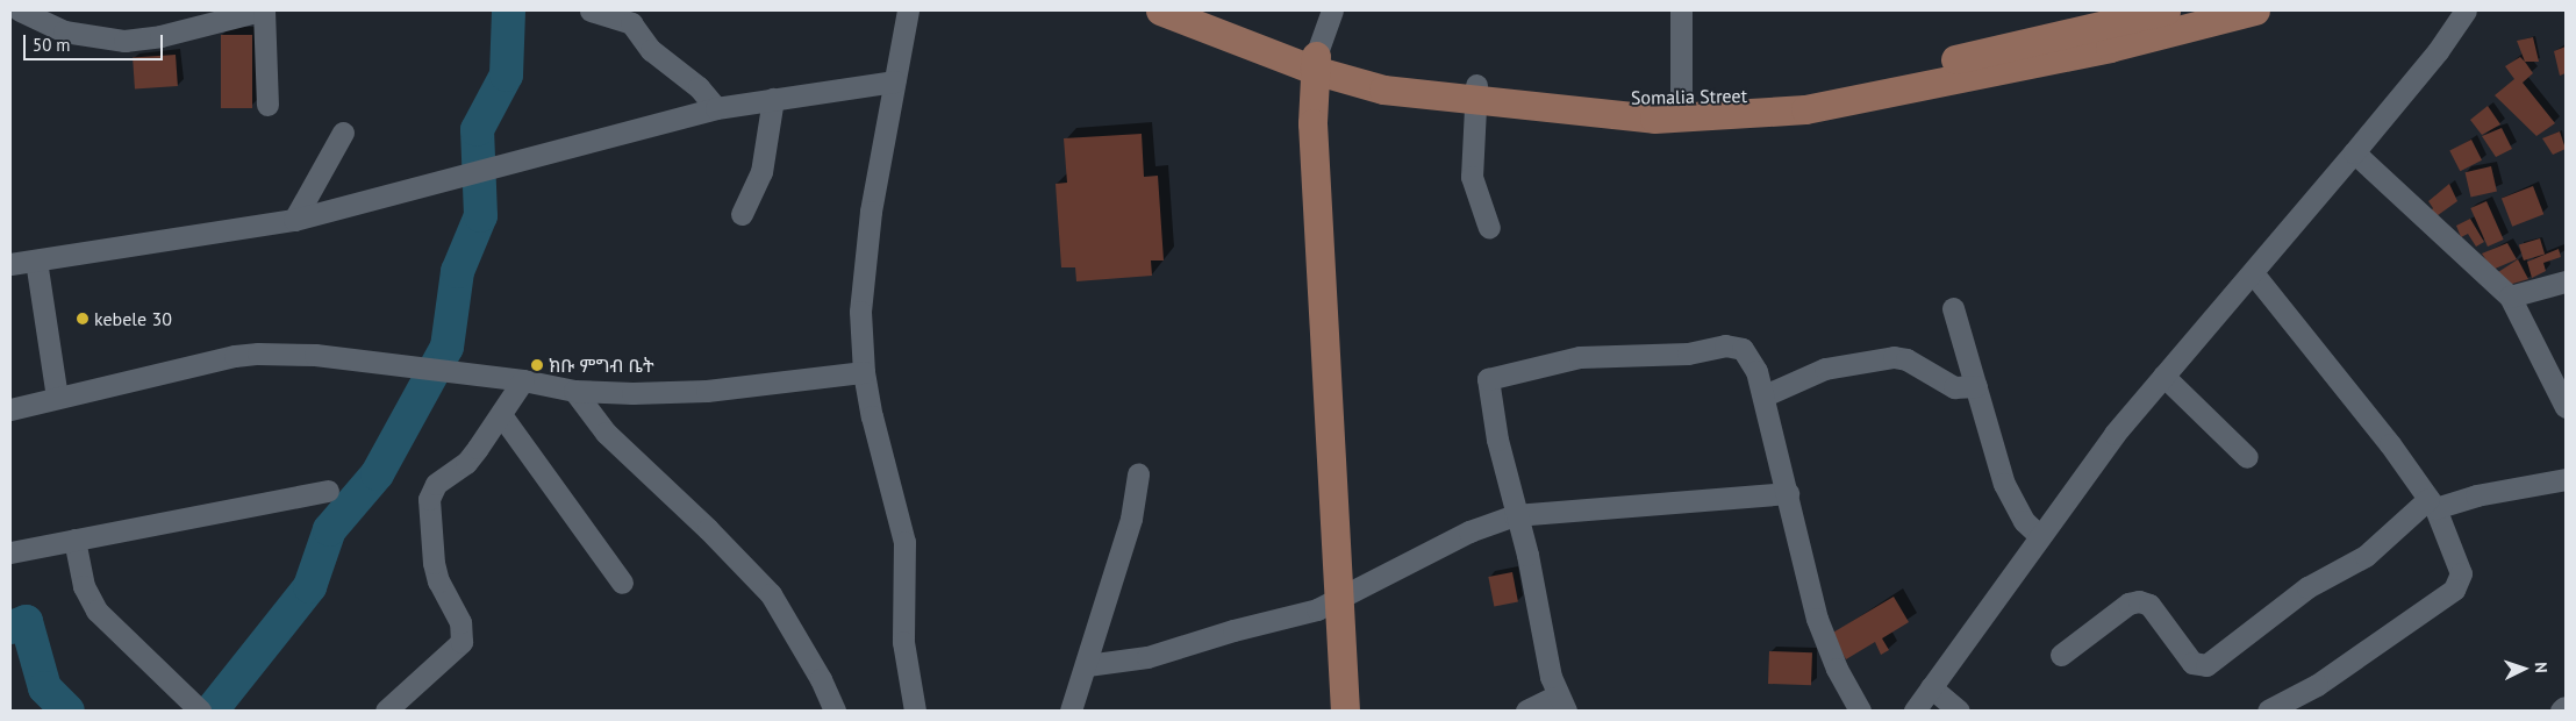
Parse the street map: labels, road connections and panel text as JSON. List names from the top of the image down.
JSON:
{
  "streets": {
    "main road": ["Somalia Street"]
  },
  "places": ["kebele 30", "ክቡ ምግብ ቤት"],
  "scale_bar": "50 m",
  "north": "right"
}
